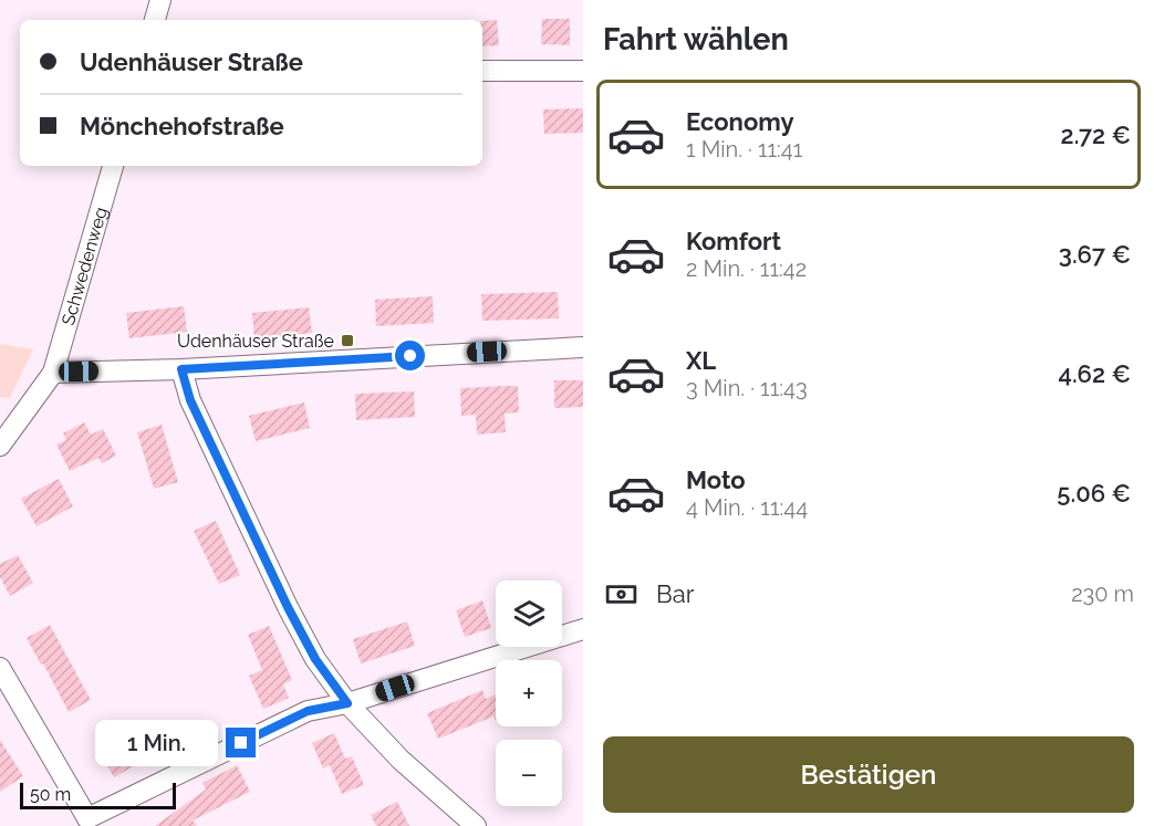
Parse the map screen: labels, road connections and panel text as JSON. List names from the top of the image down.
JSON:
{
  "streets": {
    "street": ["Schwedenweg"]
  },
  "places": {
    "transit": ["Udenhäuser Straße"]
  },
  "scale_bar": "50 m",
  "page": {
    "heading": "Fahrt wählen",
    "banner": ["Udenhäuser Straße", "Mönchehofstraße"],
    "list": [
      {
        "name": "Economy",
        "note": "1 Min. · 11:41",
        "value": "2.72 €"
      },
      {
        "name": "Komfort",
        "note": "2 Min. · 11:42",
        "value": "3.67 €"
      },
      {
        "name": "XL",
        "note": "3 Min. · 11:43",
        "value": "4.62 €"
      },
      {
        "name": "Moto",
        "note": "4 Min. · 11:44",
        "value": "5.06 €"
      }
    ],
    "pay": ["Bar", "230 m"],
    "map_buttons": ["+", "−"],
    "bubble": "1 Min.",
    "buttons": "Bestätigen",
    "scale": "50 m"
  }
}
